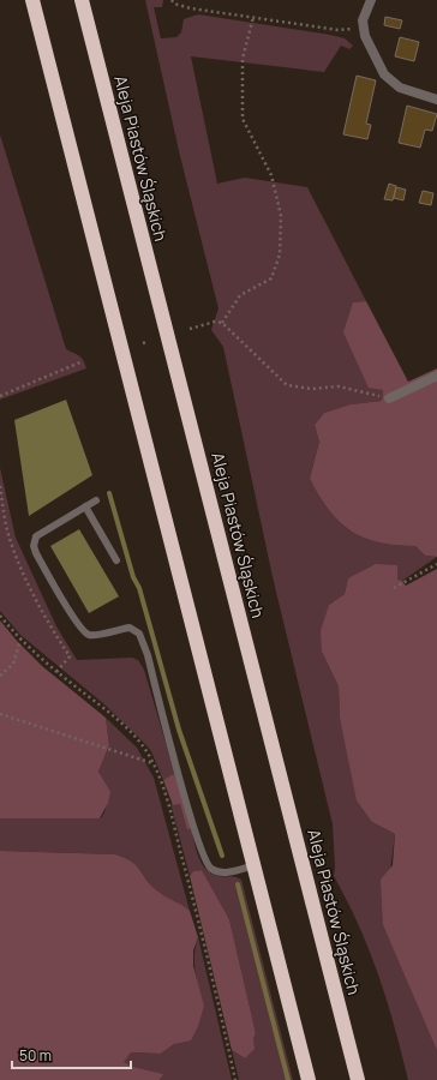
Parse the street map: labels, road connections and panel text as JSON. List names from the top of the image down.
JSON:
{
  "streets": {
    "highway": ["Aleja Piastów Śląskich"]
  },
  "scale_bar": "50 m"
}
